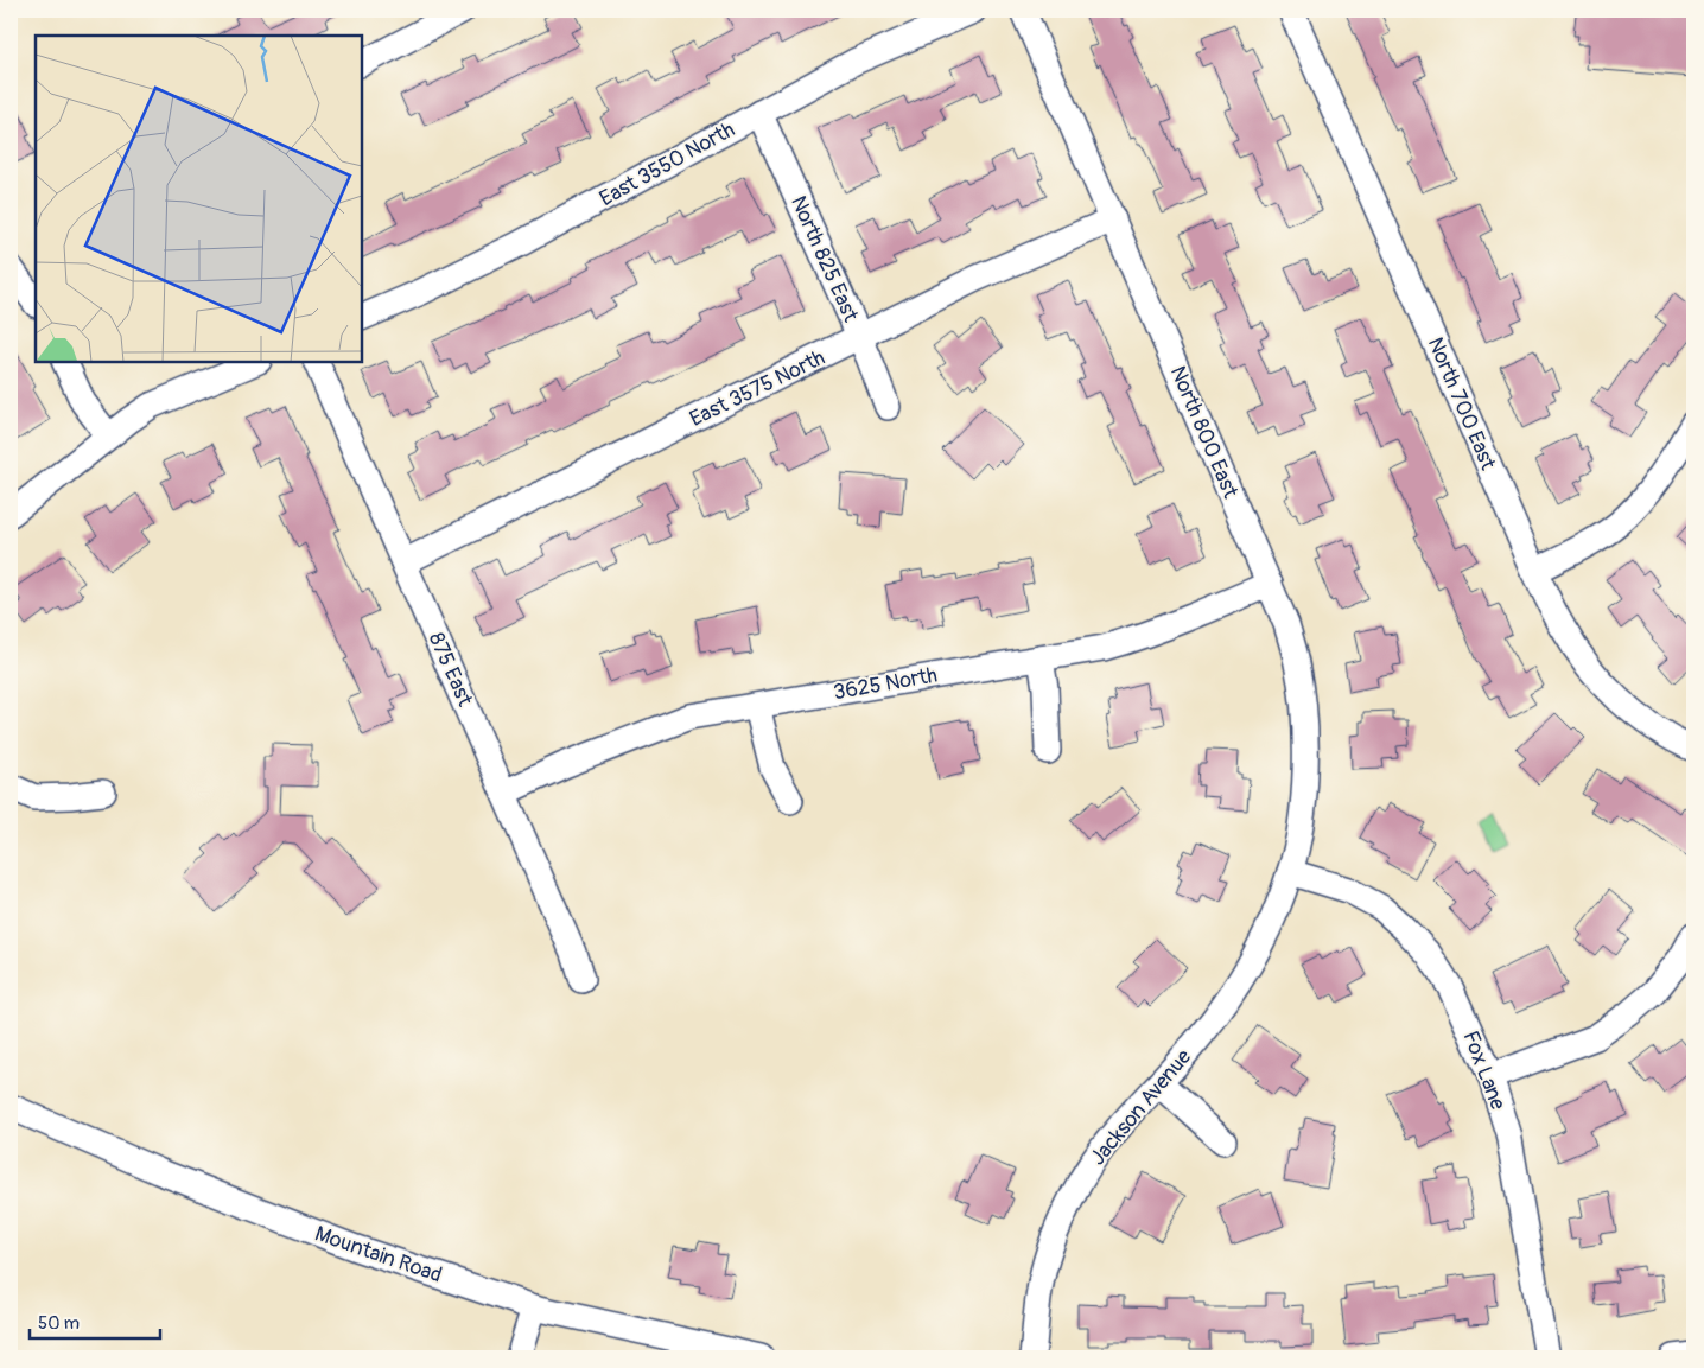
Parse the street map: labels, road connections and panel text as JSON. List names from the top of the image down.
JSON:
{
  "streets": {
    "street": [
      "East 3550 North",
      "North 825 East",
      "East 3575 North",
      "North 700 East",
      "North 800 East",
      "875 East",
      "3625 North",
      "Fox Lane",
      "Jackson Avenue",
      "Mountain Road"
    ]
  },
  "crossings": [
    ["East 3550 North", "North 825 East"],
    ["North 825 East", "East 3575 North"],
    ["East 3575 North", "North 800 East"],
    ["East 3575 North", "875 East"],
    ["North 800 East", "3625 North"],
    ["North 800 East", "Fox Lane"],
    ["North 800 East", "Jackson Avenue"],
    ["875 East", "3625 North"],
    ["Fox Lane", "Jackson Avenue"]
  ],
  "scale_bar": "50 m"
}
